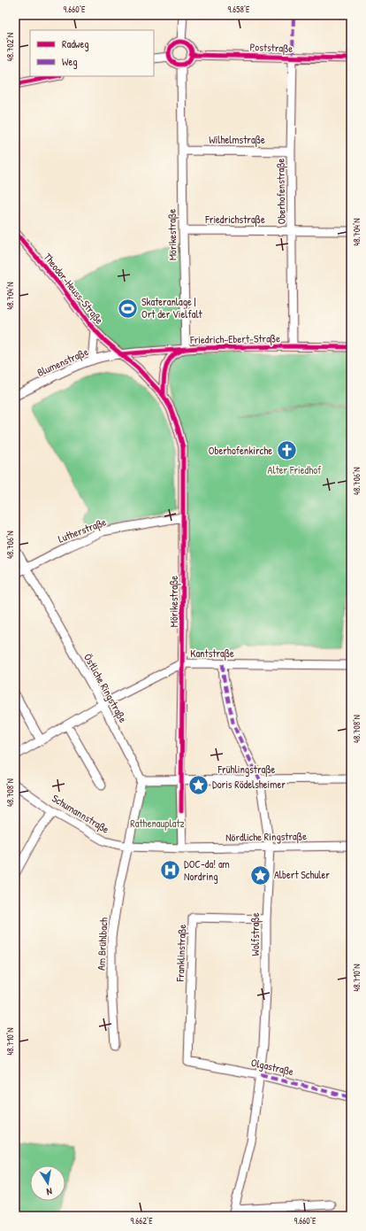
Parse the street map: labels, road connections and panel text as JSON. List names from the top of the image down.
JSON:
{
  "streets": {
    "street": [
      "Poststraße",
      "Wilhelmstraße",
      "Oberhofenstraße",
      "Friedrichstraße",
      "Mörikestraße",
      "Theodor-Heuss-Straße",
      "Friedrich-Ebert-Straße",
      "Blumenstraße",
      "Lutherstraße",
      "Kantstraße",
      "Östliche Ringstraße",
      "Frühlingstraße",
      "Schumannstraße",
      "Nördliche Ringstraße",
      "Wolfstraße",
      "Am Brühlbach",
      "Franklinstraße",
      "Olgastraße"
    ]
  },
  "crossings": [
    ["Poststraße", "Oberhofenstraße"],
    ["Poststraße", "Mörikestraße"],
    ["Wilhelmstraße", "Oberhofenstraße"],
    ["Wilhelmstraße", "Mörikestraße"],
    ["Oberhofenstraße", "Friedrichstraße"],
    ["Oberhofenstraße", "Friedrich-Ebert-Straße"],
    ["Friedrichstraße", "Mörikestraße"],
    ["Mörikestraße", "Theodor-Heuss-Straße"],
    ["Mörikestraße", "Friedrich-Ebert-Straße"],
    ["Mörikestraße", "Blumenstraße"],
    ["Mörikestraße", "Lutherstraße"],
    ["Mörikestraße", "Kantstraße"],
    ["Mörikestraße", "Frühlingstraße"],
    ["Mörikestraße", "Schumannstraße"],
    ["Mörikestraße", "Nördliche Ringstraße"],
    ["Theodor-Heuss-Straße", "Friedrich-Ebert-Straße"],
    ["Theodor-Heuss-Straße", "Blumenstraße"],
    ["Friedrich-Ebert-Straße", "Blumenstraße"],
    ["Lutherstraße", "Östliche Ringstraße"],
    ["Kantstraße", "Östliche Ringstraße"],
    ["Kantstraße", "Wolfstraße"],
    ["Östliche Ringstraße", "Frühlingstraße"],
    ["Frühlingstraße", "Wolfstraße"],
    ["Schumannstraße", "Nördliche Ringstraße"],
    ["Schumannstraße", "Am Brühlbach"],
    ["Nördliche Ringstraße", "Wolfstraße"],
    ["Wolfstraße", "Franklinstraße"],
    ["Wolfstraße", "Olgastraße"],
    ["Franklinstraße", "Olgastraße"]
  ],
  "parks": ["Alter Friedhof", "Rathenauplatz"],
  "places": {
    "sports": ["Skateranlage | Ort der Vielfalt"],
    "church": ["Oberhofenkirche"],
    "place": ["Doris Rödelsheimer", "Albert Schuler"],
    "hospital": ["DOC-da! am Nordring"]
  },
  "legend": ["Radweg", "Weg"],
  "north": "bottom",
  "coordinates": [
    "9.660°E",
    "9.658°E",
    "48.702°N",
    "48.704°N",
    "48.706°N",
    "48.708°N",
    "48.710°N",
    "9.662°E"
  ]
}
